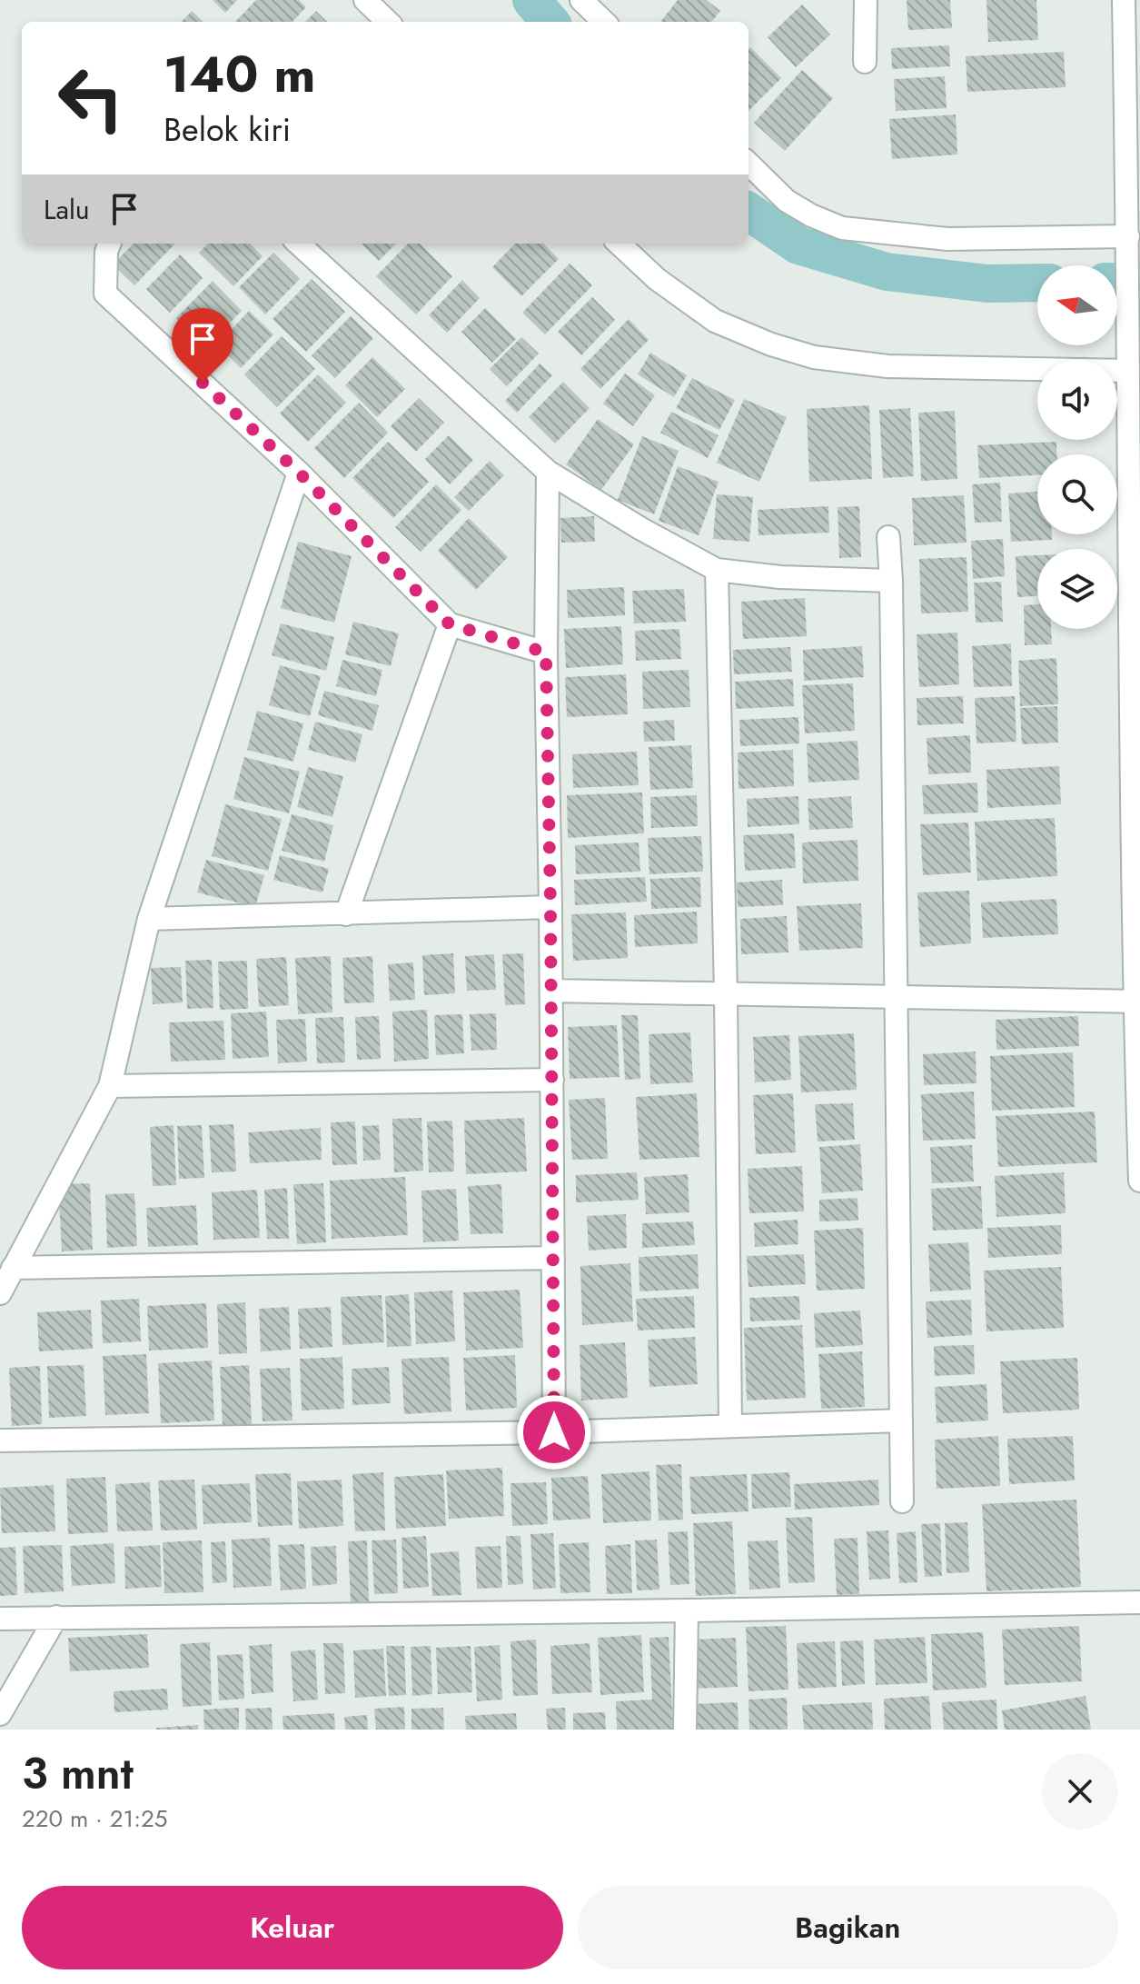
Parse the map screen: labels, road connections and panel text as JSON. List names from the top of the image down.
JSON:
{
  "north": "left",
  "page": {
    "turn": ["140 m", "Belok kiri"],
    "then": "Lalu",
    "heading": ["3 mnt", "220 m · 21:25"],
    "buttons": ["Keluar", "Bagikan"]
  }
}
